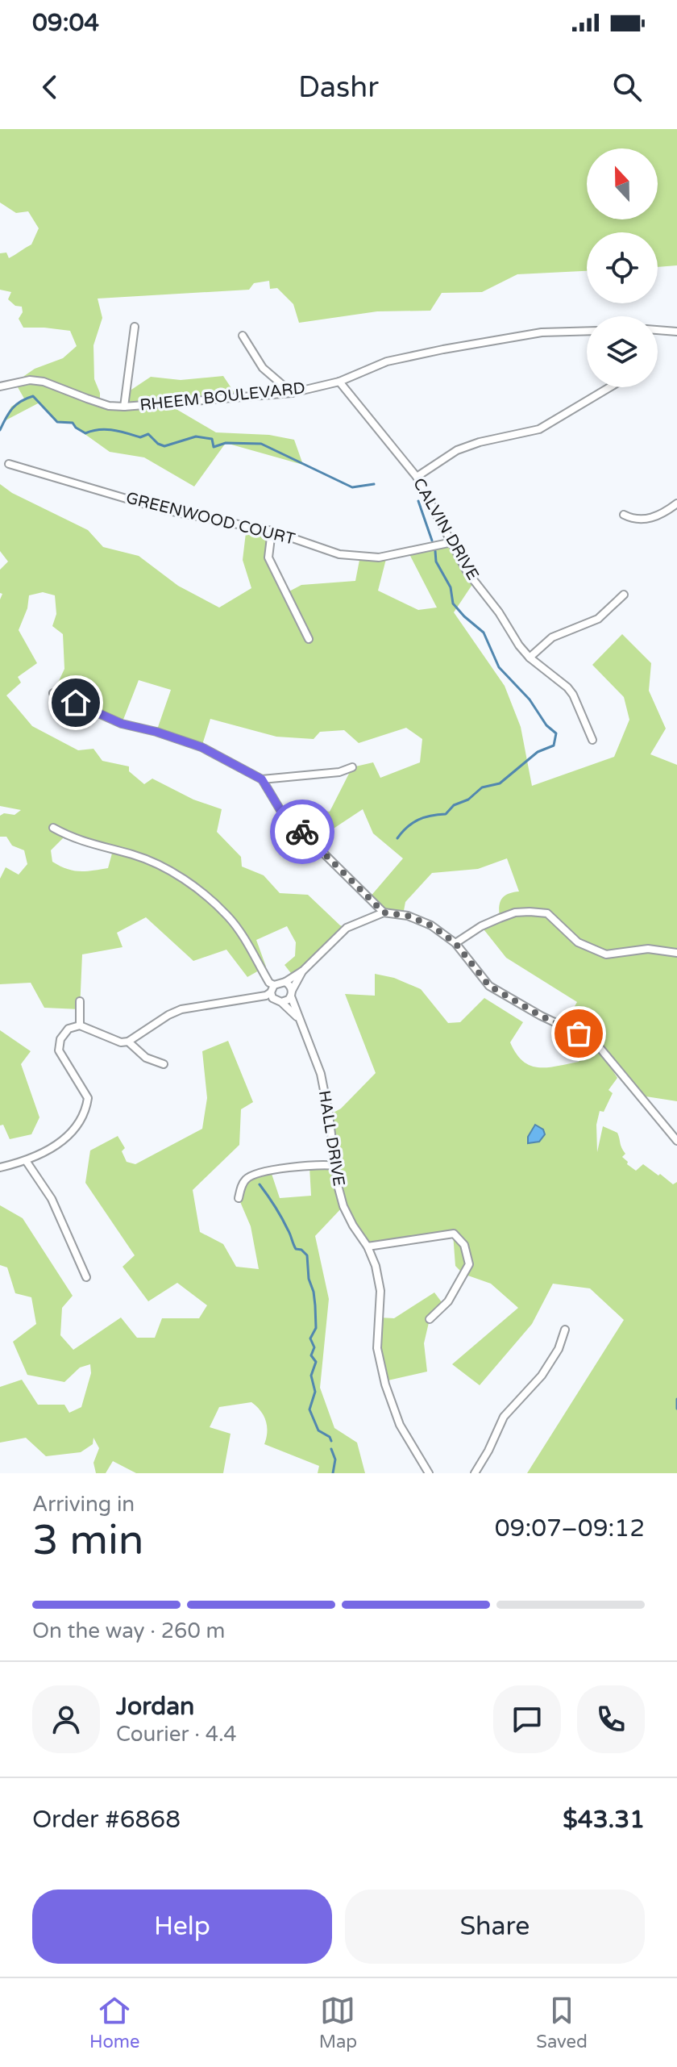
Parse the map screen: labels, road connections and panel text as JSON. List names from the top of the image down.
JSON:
{
  "streets": {
    "street": [
      "RHEEM BOULEVARD",
      "GREENWOOD COURT",
      "CALVIN DRIVE",
      "HALL DRIVE"
    ]
  },
  "crossings": [
    ["RHEEM BOULEVARD", "CALVIN DRIVE"],
    ["GREENWOOD COURT", "CALVIN DRIVE"]
  ],
  "north": "top",
  "page": {
    "status": "09:04",
    "header": "Dashr",
    "heading": ["3 min", "Arriving in", "09:07–09:12"],
    "panel": [
      "Jordan",
      "Courier · 4.4",
      "Order #6868",
      "$43.31"
    ],
    "bar": "On the way · 260 m",
    "buttons": ["Help", "Share"],
    "tabs": ["Home", "Map", "Saved"]
  }
}
